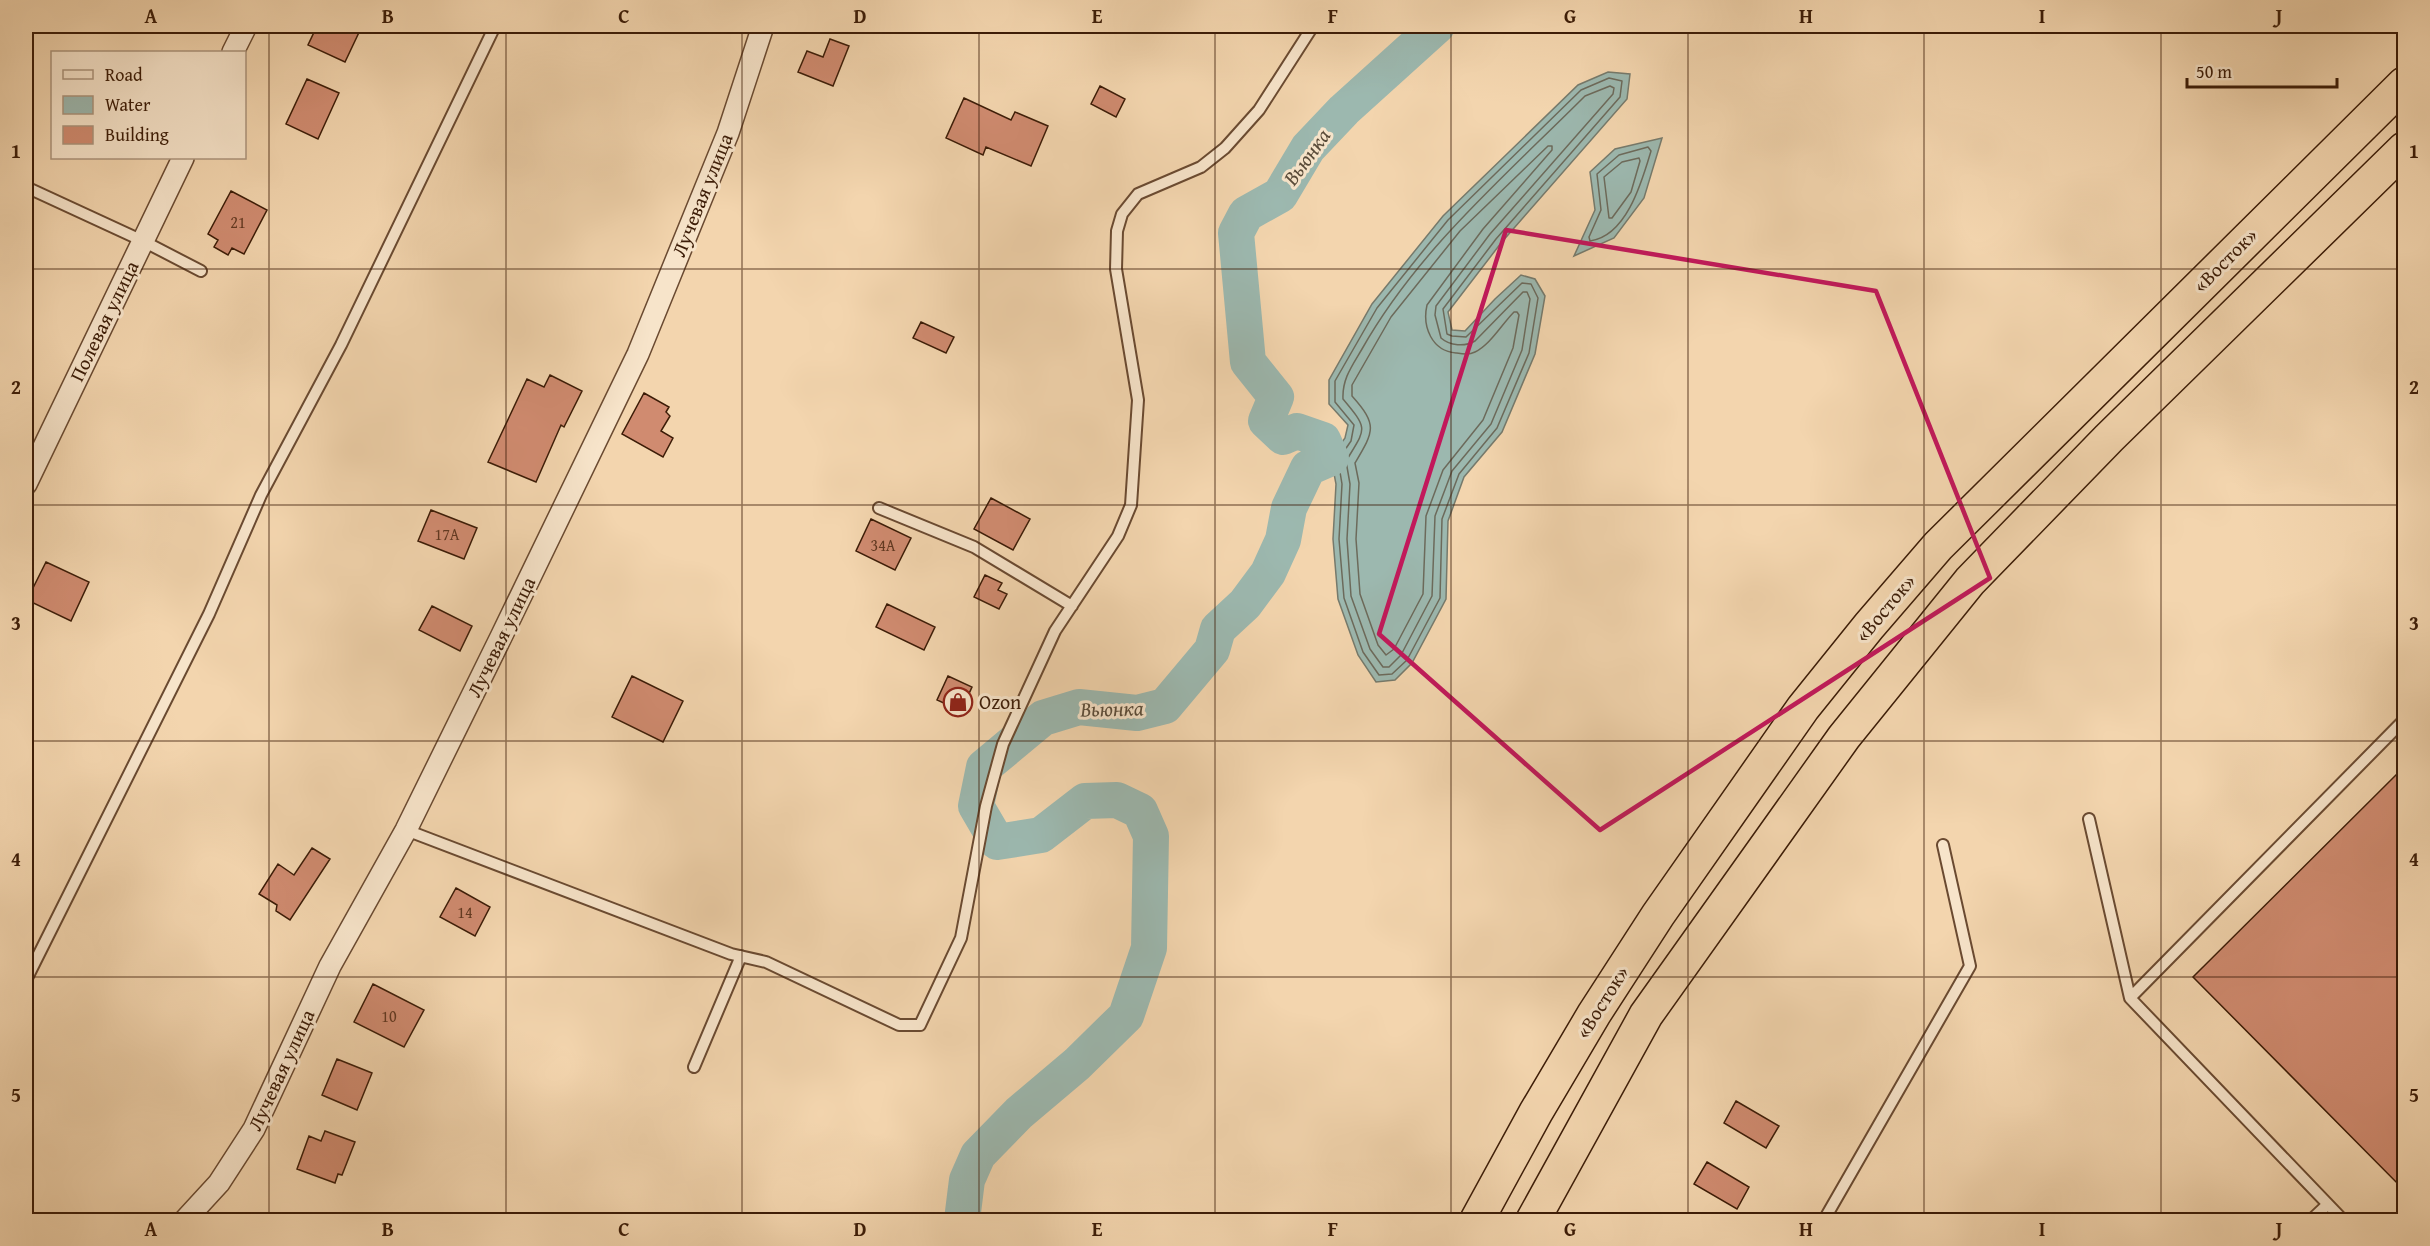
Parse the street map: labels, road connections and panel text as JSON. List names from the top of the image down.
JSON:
{
  "streets": {
    "highway": ["«Восток»"],
    "street": ["Лучевая улица", "Полевая улица"]
  },
  "water": ["Вьюнка"],
  "places": {
    "shop": ["Ozon"]
  },
  "house_numbers": [
    "21",
    "17А",
    "34А",
    "14",
    "10"
  ],
  "legend": ["Road", "Water", "Building"],
  "scale_bar": "50 m",
  "grid": {
    "columns": [
      "A",
      "B",
      "C",
      "D",
      "E",
      "F",
      "G",
      "H",
      "I",
      "J"
    ],
    "rows": [
      "1",
      "2",
      "3",
      "4",
      "5"
    ]
  }
}
